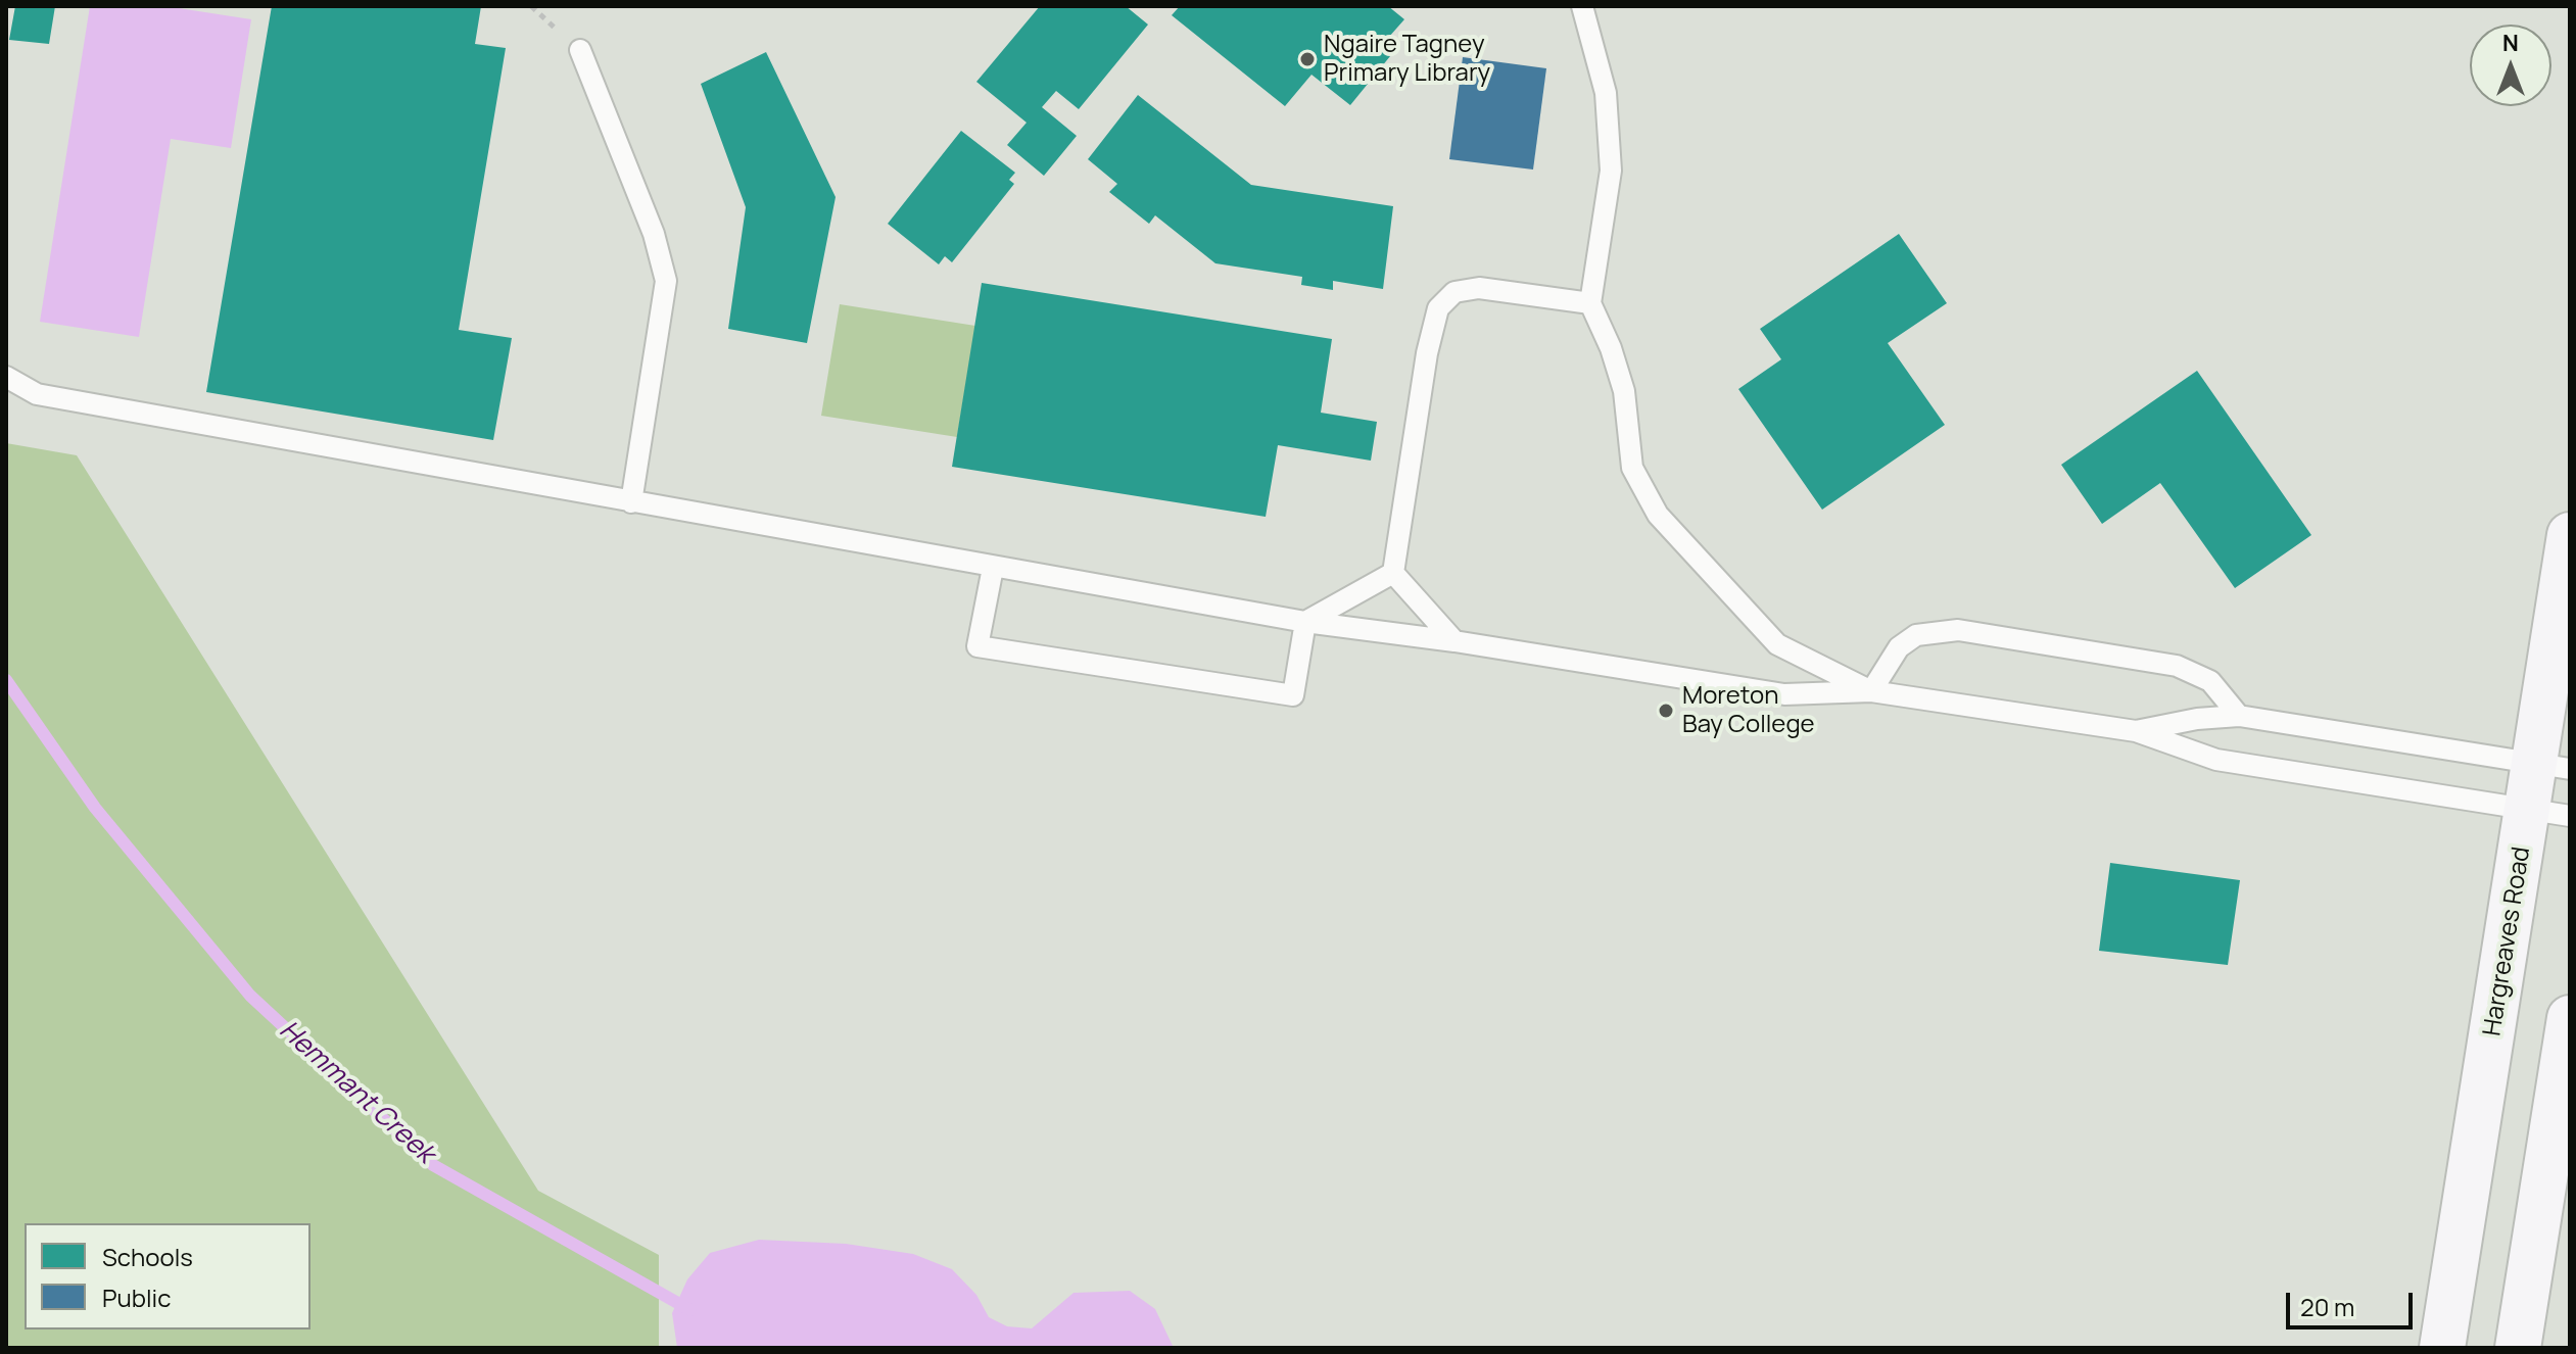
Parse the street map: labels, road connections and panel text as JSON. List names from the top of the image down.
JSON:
{
  "streets": {
    "main road": ["Hargreaves Road"]
  },
  "water": ["Hemmant Creek"],
  "places": ["Ngaire Tagney Primary Library", "Moreton Bay College"],
  "legend": ["Schools", "Public"],
  "scale_bar": "20 m",
  "north": "top"
}
